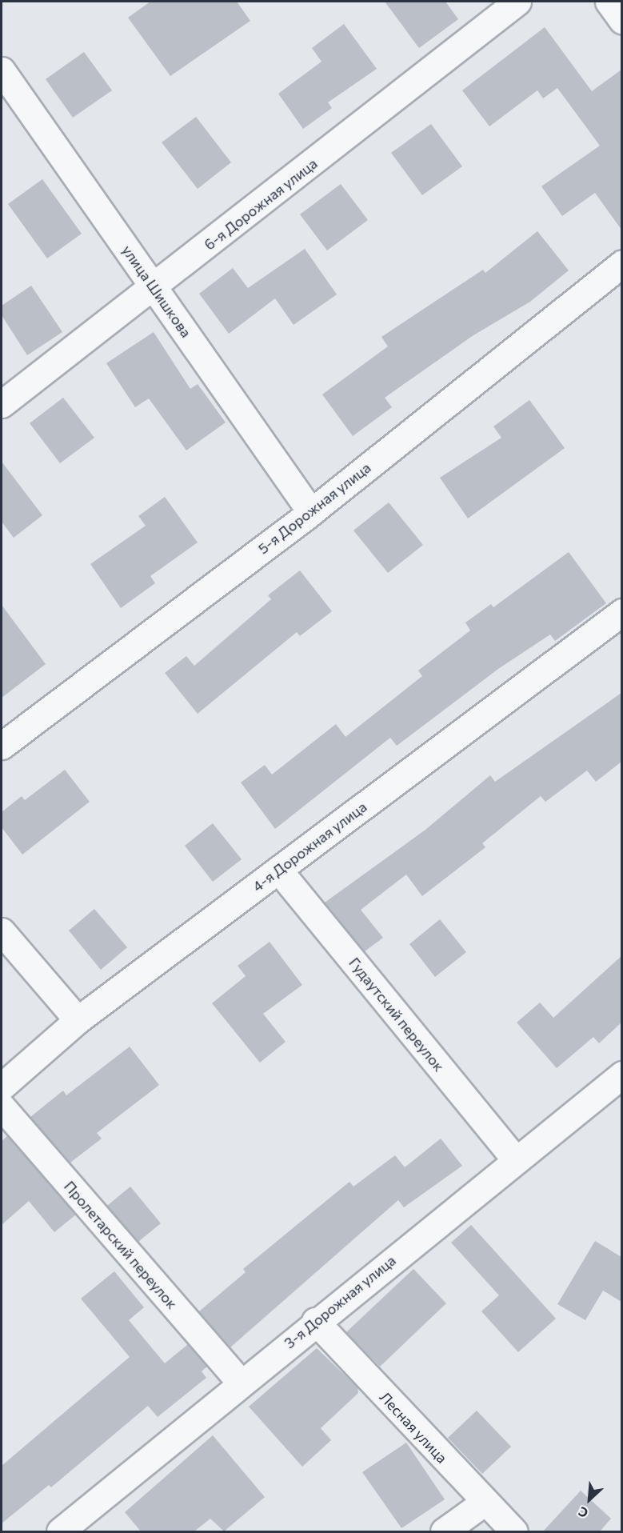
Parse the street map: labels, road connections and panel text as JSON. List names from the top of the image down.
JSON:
{
  "streets": {
    "street": [
      "6-я Дорожная улица",
      "улица Шишкова",
      "5-я Дорожная улица",
      "4-я Дорожная улица",
      "Гудаутский переулок",
      "Пролетарский переулок",
      "3-я Дорожная улица",
      "Лесная улица"
    ]
  },
  "crossings": [
    ["6-я Дорожная улица", "улица Шишкова"],
    ["улица Шишкова", "5-я Дорожная улица"],
    ["4-я Дорожная улица", "Гудаутский переулок"],
    ["Гудаутский переулок", "3-я Дорожная улица"],
    ["Пролетарский переулок", "3-я Дорожная улица"],
    ["3-я Дорожная улица", "Лесная улица"]
  ],
  "north": "bottom left"
}
